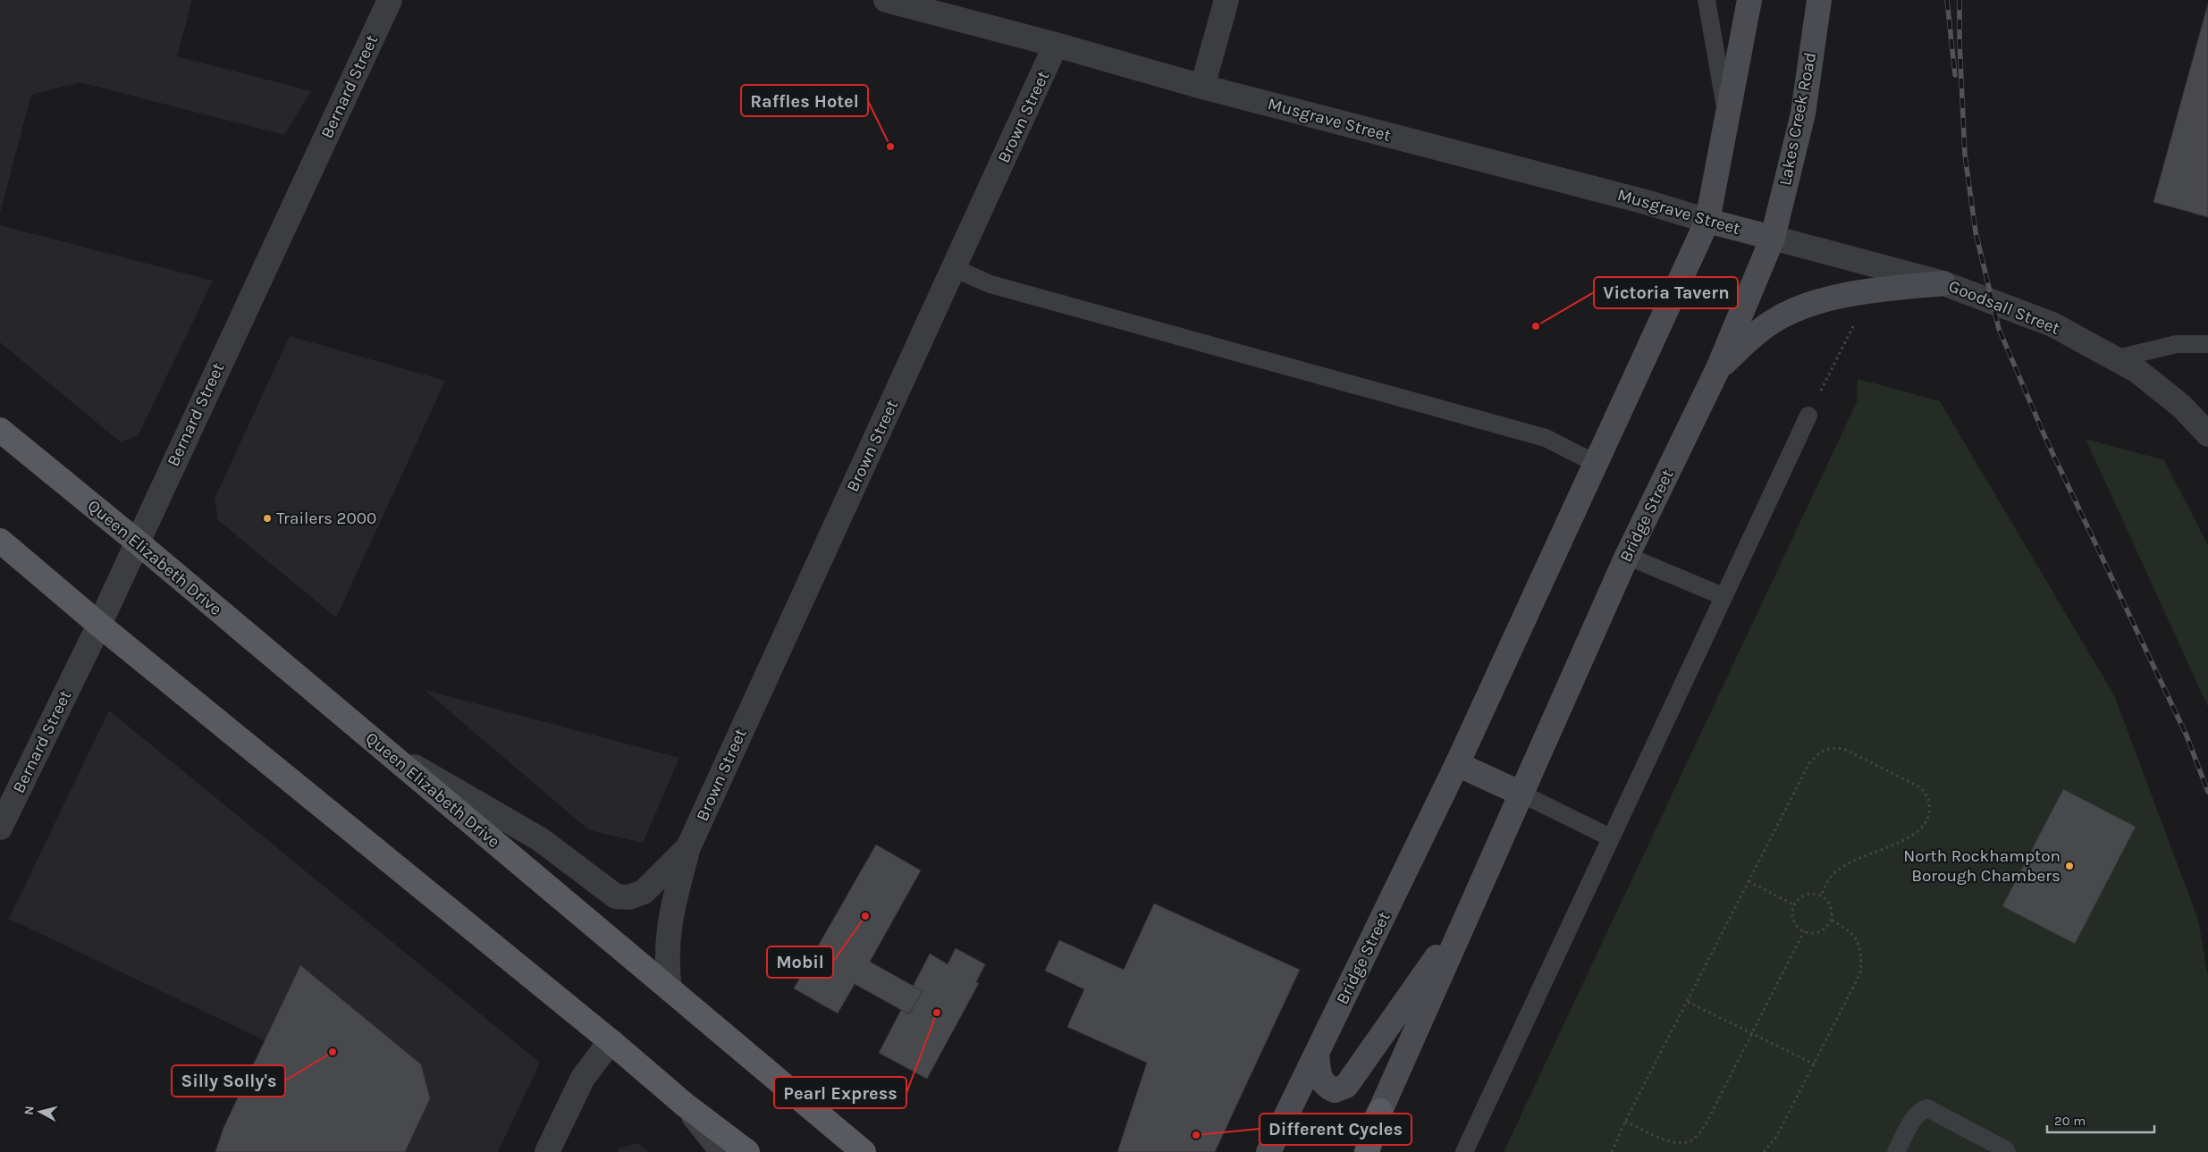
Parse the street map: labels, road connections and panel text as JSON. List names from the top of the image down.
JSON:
{
  "streets": {
    "main road": [
      "Lakes Creek Road",
      "Musgrave Street",
      "Bridge Street",
      "Queen Elizabeth Drive"
    ],
    "street": ["Bernard Street", "Brown Street", "Goodsall Street"]
  },
  "crossings": [
    ["Bernard Street", "Queen Elizabeth Drive"],
    ["Brown Street", "Musgrave Street"],
    ["Brown Street", "Queen Elizabeth Drive"],
    ["Lakes Creek Road", "Musgrave Street"],
    ["Lakes Creek Road", "Goodsall Street"],
    ["Lakes Creek Road", "Bridge Street"],
    ["Musgrave Street", "Goodsall Street"],
    ["Musgrave Street", "Bridge Street"],
    ["Goodsall Street", "Bridge Street"]
  ],
  "places": [
    "Raffles Hotel",
    "Victoria Tavern",
    "Trailers 2000",
    "North Rockhampton Borough Chambers",
    "Mobil",
    "Pearl Express",
    "Silly Solly's",
    "Different Cycles"
  ],
  "scale_bar": "20 m",
  "north": "left"
}
